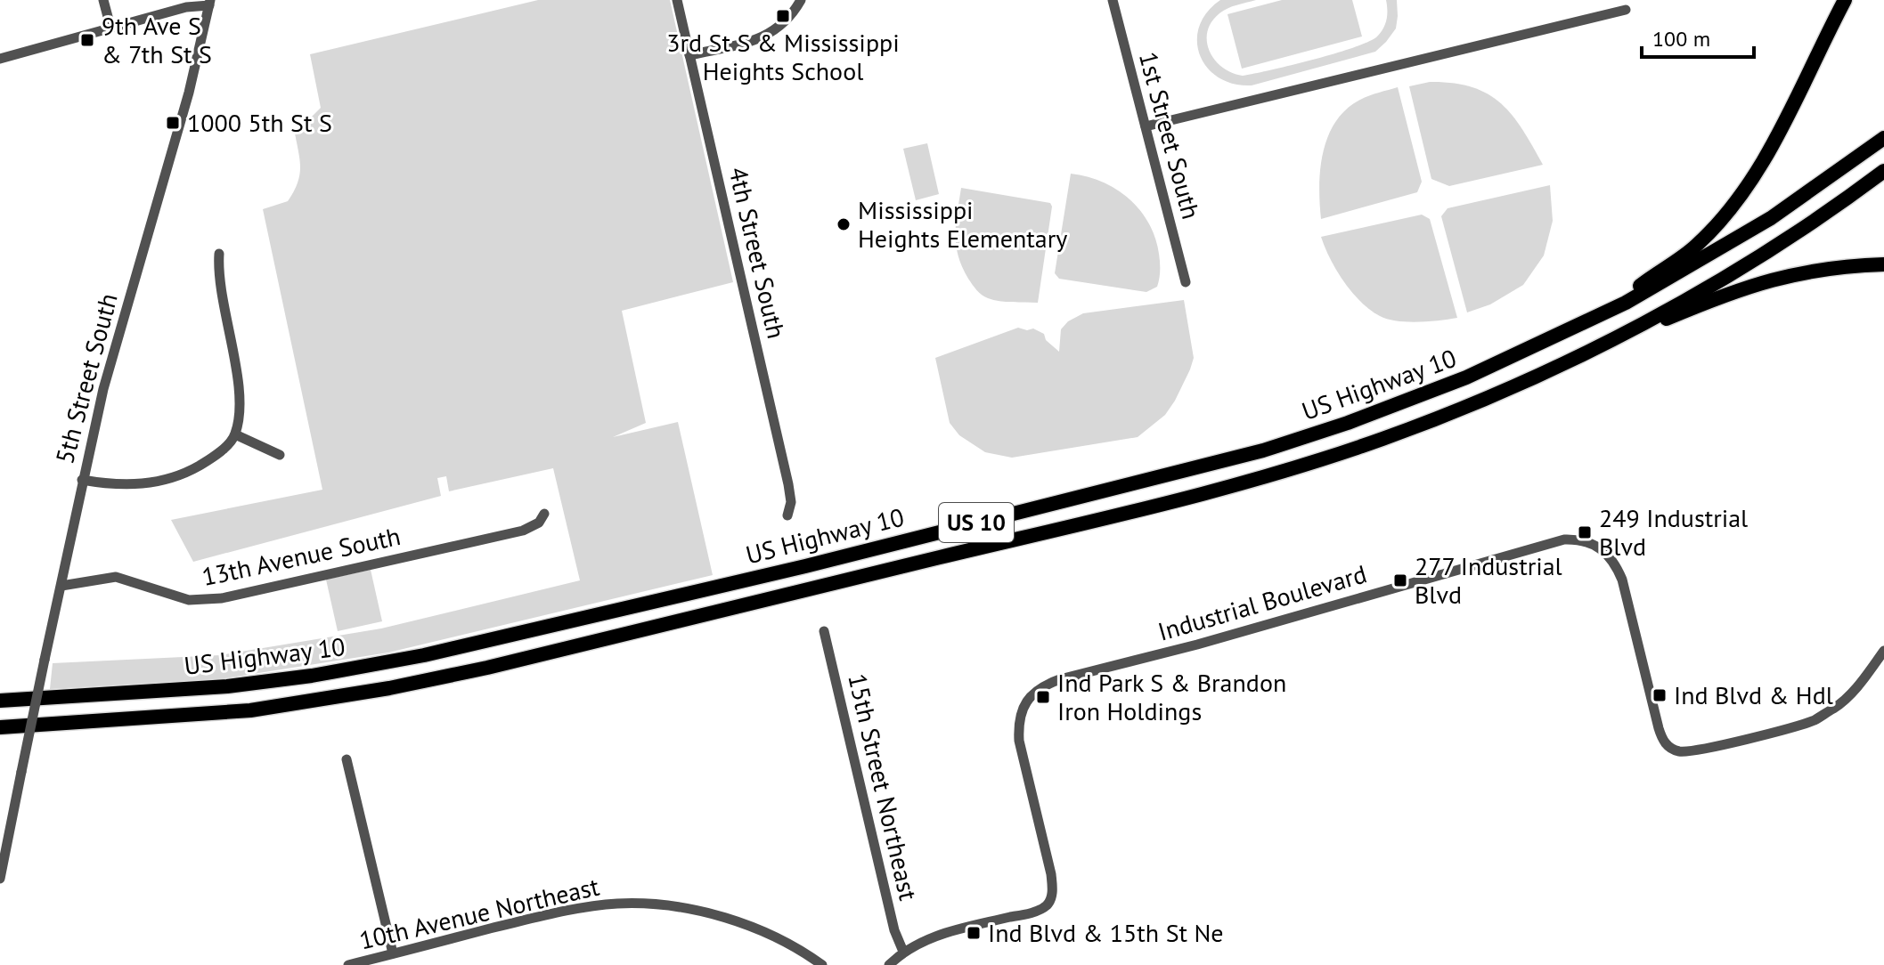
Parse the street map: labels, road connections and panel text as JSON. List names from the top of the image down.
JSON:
{
  "streets": {
    "highway": ["US Highway 10", "US 10"],
    "street": [
      "1st Street South",
      "4th Street South",
      "5th Street South",
      "13th Avenue South",
      "Industrial Boulevard",
      "15th Street Northeast",
      "10th Avenue Northeast"
    ]
  },
  "crossings": [
    ["5th Street South", "13th Avenue South"],
    ["Industrial Boulevard", "15th Street Northeast"]
  ],
  "places": {
    "transit": [
      "3rd St S & Mississippi Heights School",
      "9th Ave S & 7th St S",
      "1000 5th St S",
      "249 Industrial Blvd",
      "277 Industrial Blvd",
      "Ind Blvd & Hdl",
      "Ind Park S & Brandon Iron Holdings",
      "Ind Blvd & 15th St Ne"
    ],
    "other": ["Mississippi Heights Elementary"]
  },
  "scale_bar": "100 m"
}
